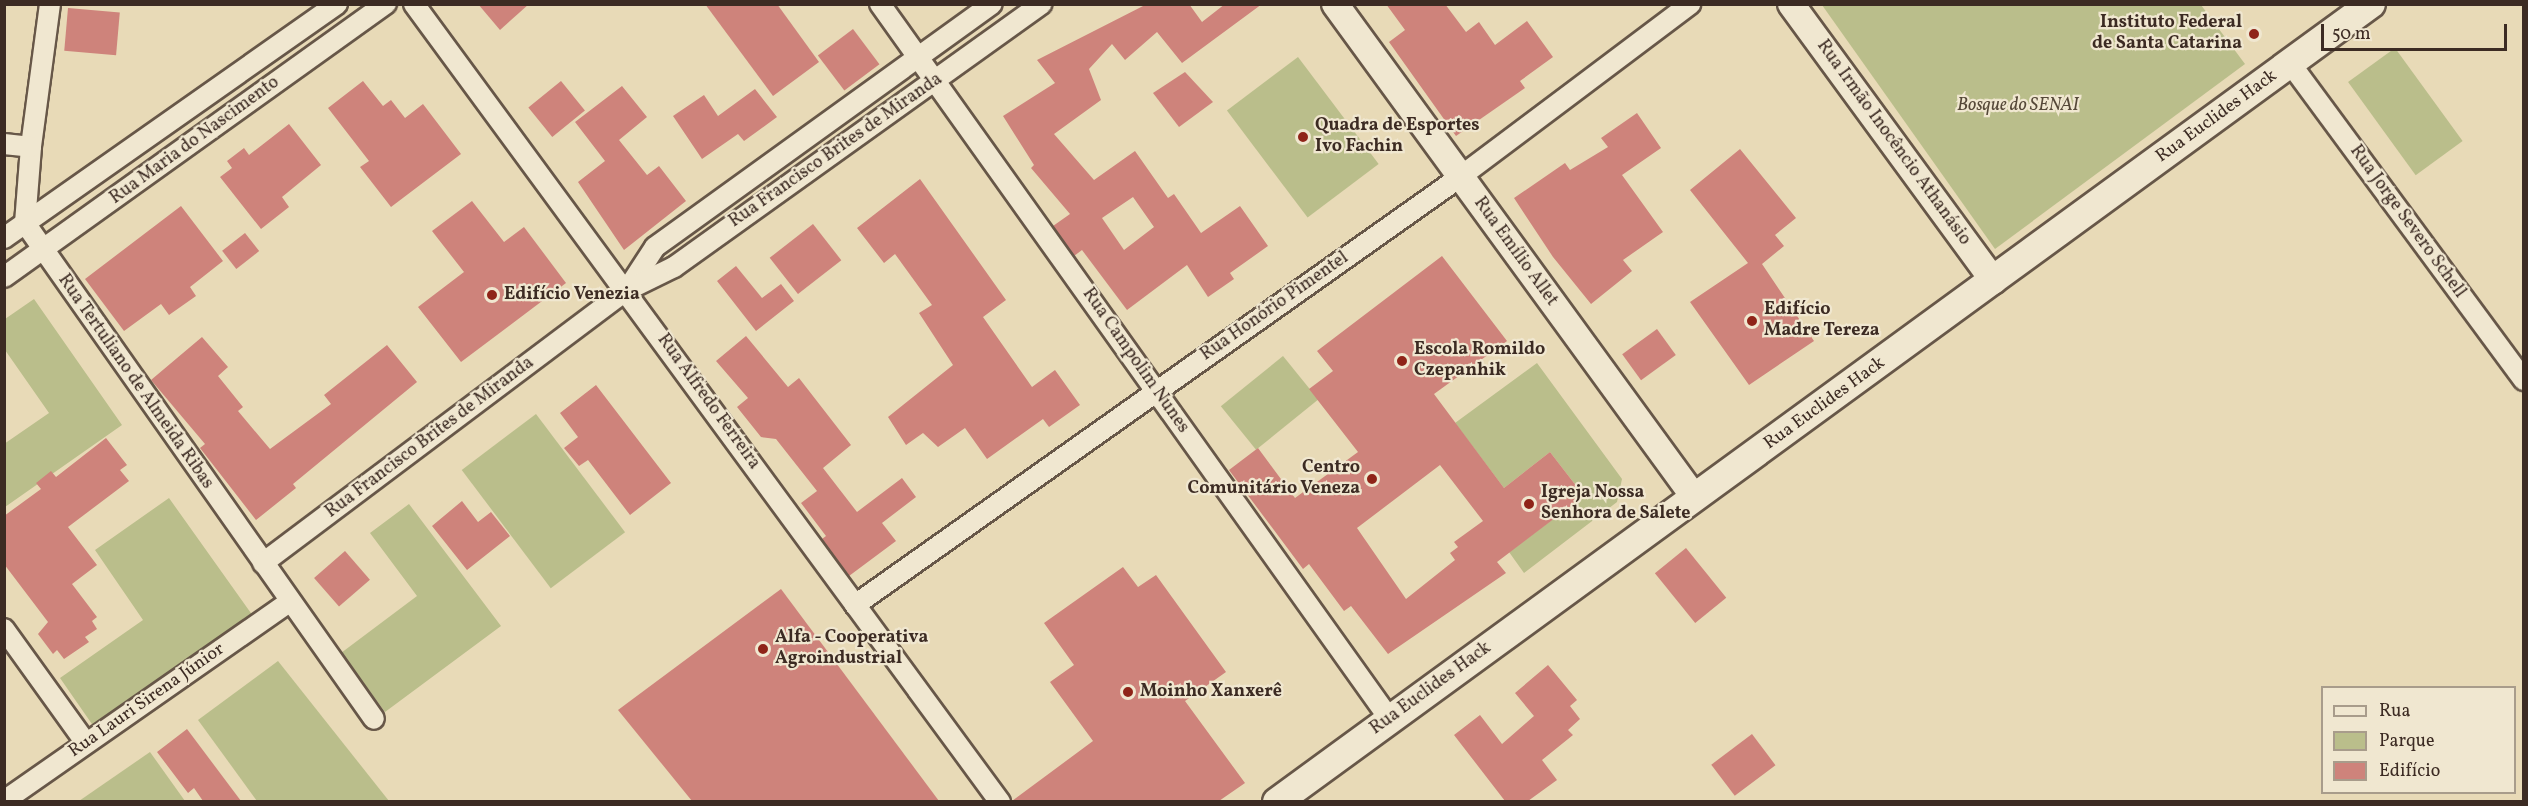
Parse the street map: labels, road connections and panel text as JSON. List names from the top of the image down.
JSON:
{
  "streets": {
    "main road": ["Rua Euclides Hack"],
    "street": [
      "Rua Maria do Nascimento",
      "Rua Irmão Inocêncio Athanásio",
      "Rua Francisco Brites de Miranda",
      "Rua Jorge Severo Schell",
      "Rua Emílio Allet",
      "Rua Honório Pimentel",
      "Rua Campolim Nunes",
      "Rua Tertuliano de Almeida Ribas",
      "Rua Alfredo Ferreira",
      "Rua Lauri Sirena Júnior"
    ]
  },
  "crossings": [
    ["Rua Euclides Hack", "Rua Irmão Inocêncio Athanásio"],
    ["Rua Euclides Hack", "Rua Jorge Severo Schell"],
    ["Rua Euclides Hack", "Rua Emílio Allet"],
    ["Rua Euclides Hack", "Rua Campolim Nunes"],
    ["Rua Maria do Nascimento", "Rua Tertuliano de Almeida Ribas"],
    ["Rua Francisco Brites de Miranda", "Rua Campolim Nunes"],
    ["Rua Francisco Brites de Miranda", "Rua Tertuliano de Almeida Ribas"],
    ["Rua Francisco Brites de Miranda", "Rua Alfredo Ferreira"],
    ["Rua Emílio Allet", "Rua Honório Pimentel"],
    ["Rua Honório Pimentel", "Rua Campolim Nunes"],
    ["Rua Honório Pimentel", "Rua Alfredo Ferreira"],
    ["Rua Tertuliano de Almeida Ribas", "Rua Lauri Sirena Júnior"]
  ],
  "parks": ["Bosque do SENAI"],
  "places": [
    "Instituto Federal de Santa Catarina",
    "Quadra de Esportes Ivo Fachin",
    "Edifício Venezia",
    "Edifício Madre Tereza",
    "Escola Romildo Czepanhik",
    "Centro Comunitário Veneza",
    "Igreja Nossa Senhora de Salete",
    "Alfa - Cooperativa Agroindustrial",
    "Moinho Xanxerê"
  ],
  "legend": ["Rua", "Parque", "Edifício"],
  "scale_bar": "50 m"
}
